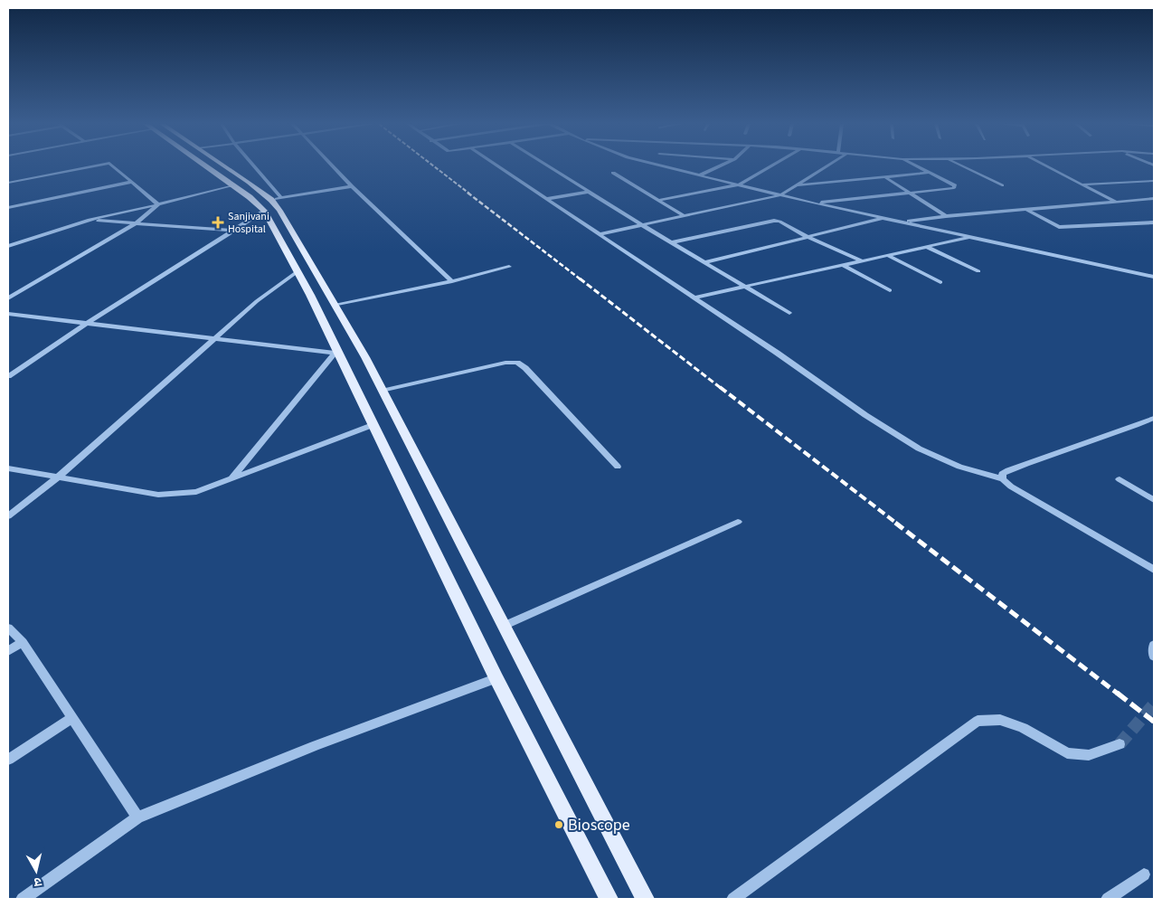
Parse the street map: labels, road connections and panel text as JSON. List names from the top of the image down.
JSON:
{
  "places": {
    "health": ["Sanjivani Hospital"],
    "other": ["Bioscope"]
  },
  "north": "bottom"
}
